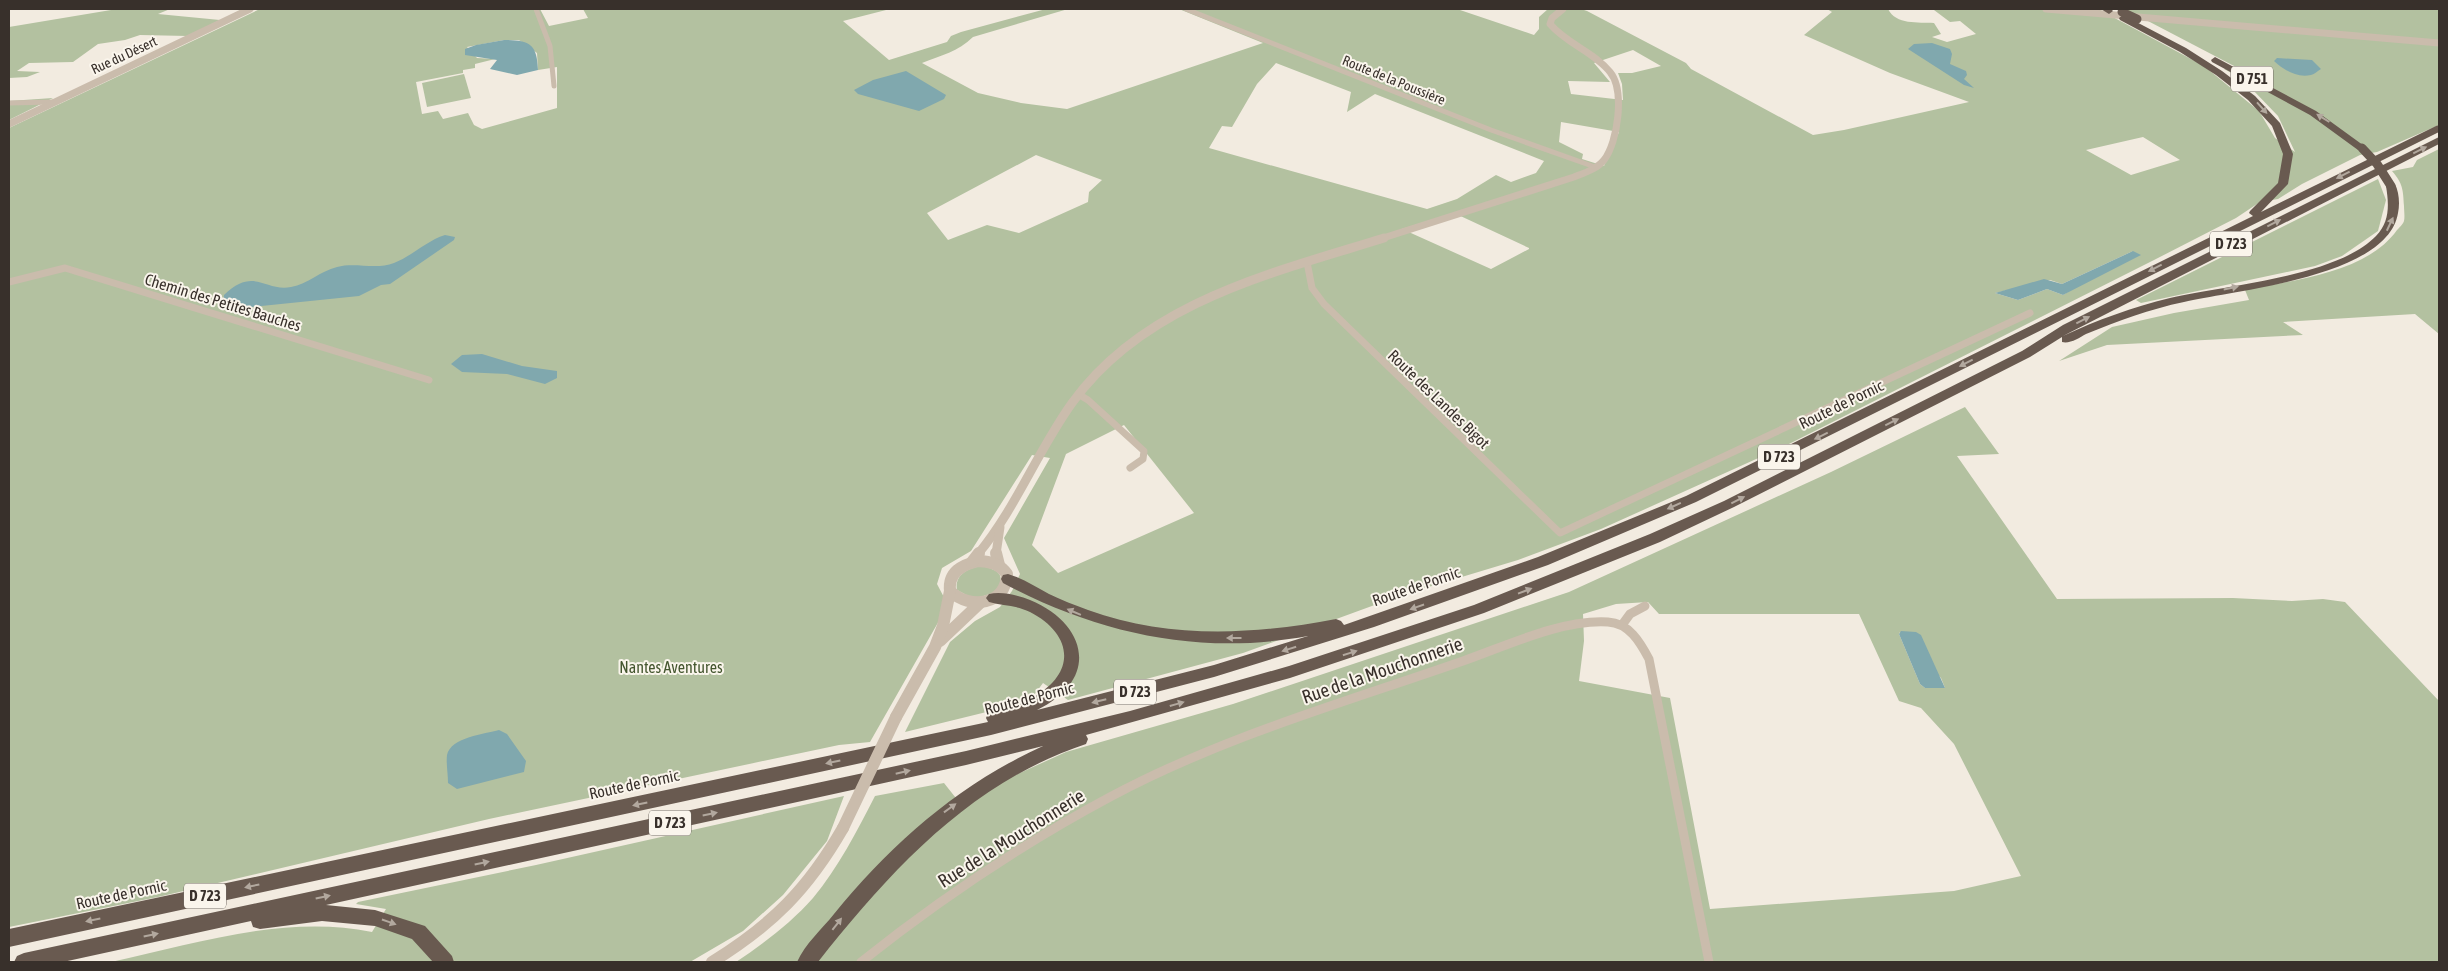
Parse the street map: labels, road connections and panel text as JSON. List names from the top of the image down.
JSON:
{
  "streets": {
    "highway": ["D 751", "D 723", "Route de Pornic"],
    "street": [
      "Rue du Désert",
      "Route de la Poussière",
      "Chemin des Petites Bauches",
      "Route des Landes Bigot",
      "Rue de la Mouchonnerie"
    ]
  },
  "crossings": [
    ["D 751", "D 723"],
    ["D 751", "Route de Pornic"],
    ["D 723", "Route de Pornic"]
  ],
  "parks": ["Nantes Aventures"]
}
